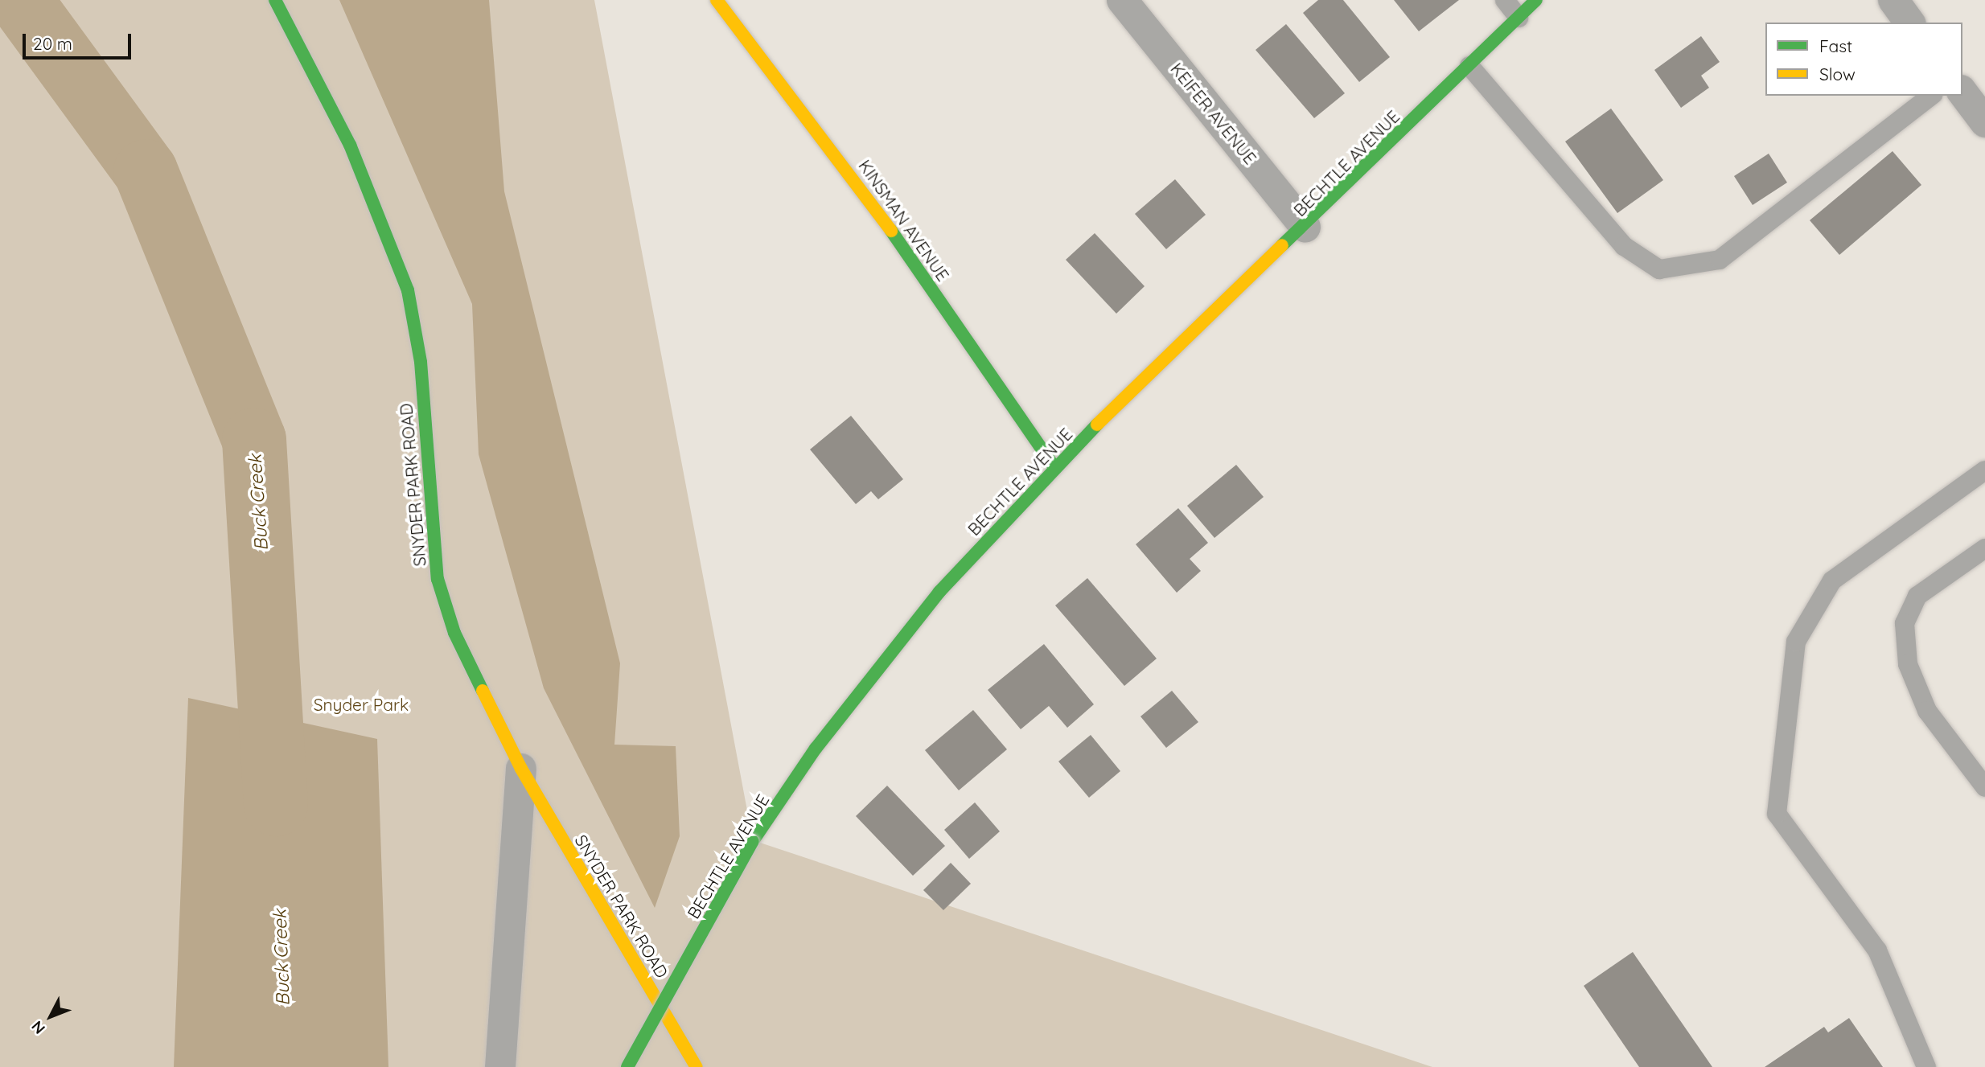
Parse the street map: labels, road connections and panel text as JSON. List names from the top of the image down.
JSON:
{
  "streets": {
    "street": [
      "KEIFER AVENUE",
      "BECHTLE AVENUE",
      "KINSMAN AVENUE",
      "SNYDER PARK ROAD"
    ]
  },
  "crossings": [
    ["KEIFER AVENUE", "BECHTLE AVENUE"],
    ["BECHTLE AVENUE", "KINSMAN AVENUE"]
  ],
  "water": ["Buck Creek"],
  "parks": ["Snyder Park"],
  "legend": ["Fast", "Slow"],
  "scale_bar": "20 m",
  "north": "bottom left"
}
